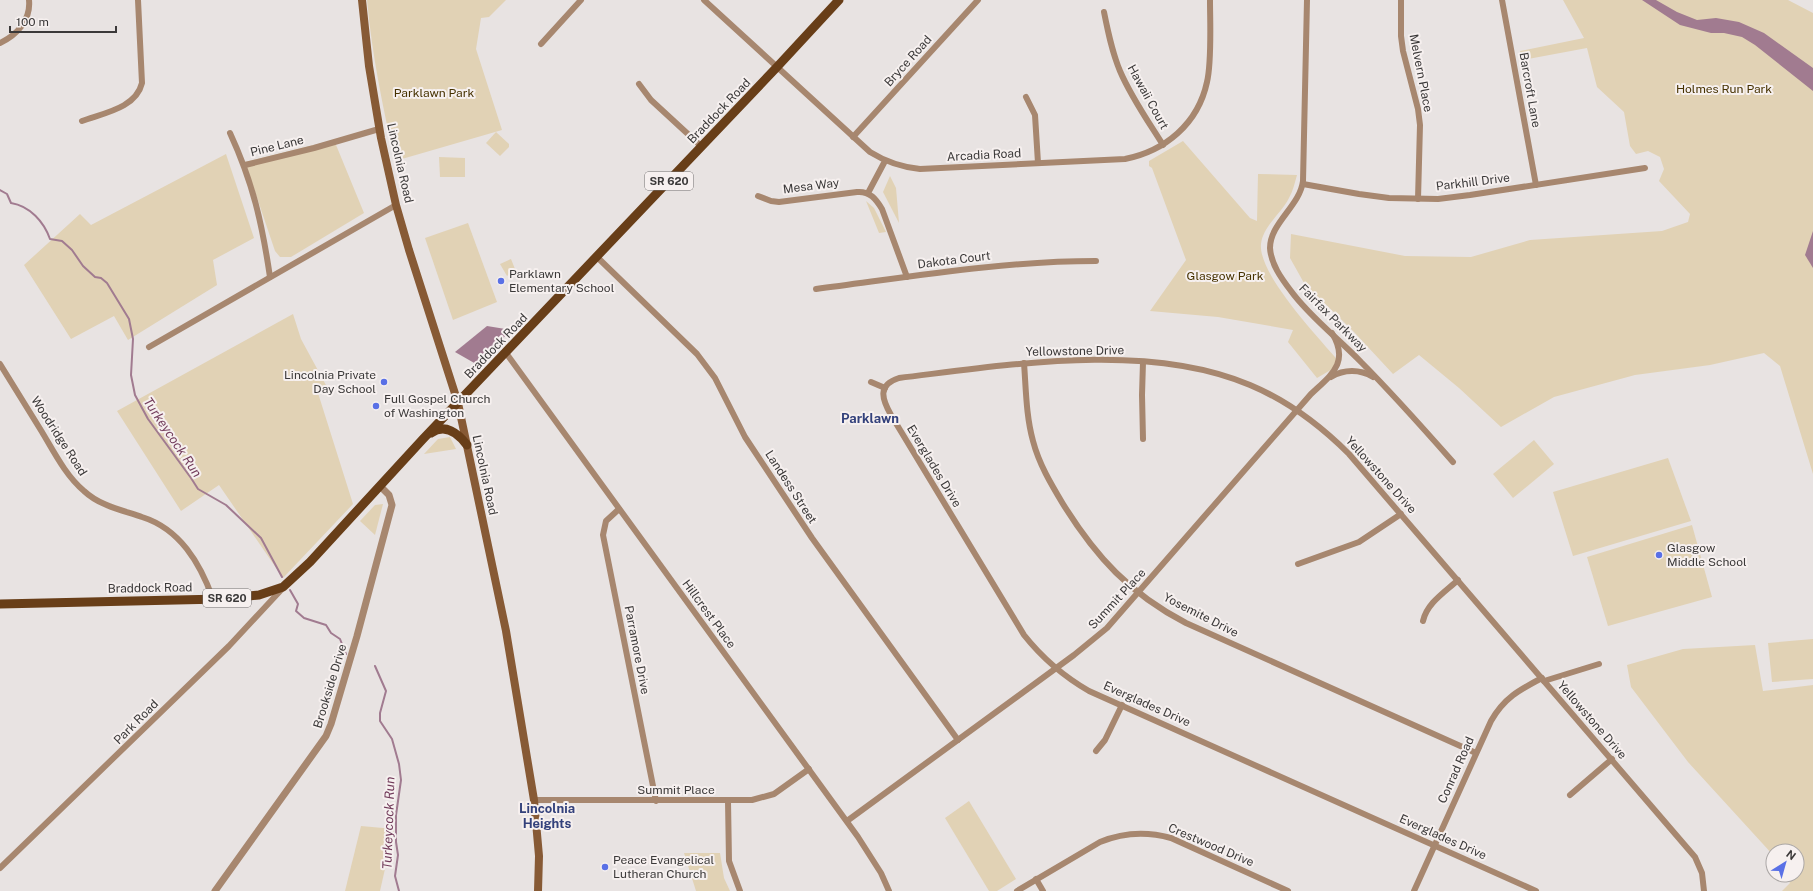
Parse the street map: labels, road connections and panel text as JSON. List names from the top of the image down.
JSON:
{
  "streets": {
    "main road": ["Braddock Road", "Lincolnia Road", "SR 620"],
    "street": [
      "Bryce Road",
      "Melvern Place",
      "Barcroft Lane",
      "Hawaii Court",
      "Pine Lane",
      "Arcadia Road",
      "Parkhill Drive",
      "Mesa Way",
      "Dakota Court",
      "Fairfax Parkway",
      "Yellowstone Drive",
      "Woodridge Road",
      "Everglades Drive",
      "Landess Street",
      "Summit Place",
      "Hillcrest Place",
      "Yosemite Drive",
      "Parramore Drive",
      "Brookside Drive",
      "Park Road",
      "Conrad Road",
      "Crestwood Drive"
    ]
  },
  "crossings": [
    ["Bryce Road", "Arcadia Road"],
    ["Melvern Place", "Parkhill Drive"],
    ["Barcroft Lane", "Parkhill Drive"],
    ["Hawaii Court", "Arcadia Road"],
    ["Braddock Road", "Arcadia Road"],
    ["Braddock Road", "Lincolnia Road"],
    ["Braddock Road", "Woodridge Road"],
    ["Braddock Road", "Landess Street"],
    ["Braddock Road", "Hillcrest Place"],
    ["Braddock Road", "Brookside Drive"],
    ["Braddock Road", "Park Road"],
    ["Pine Lane", "Lincolnia Road"],
    ["Lincolnia Road", "Summit Place"],
    ["Parkhill Drive", "Fairfax Parkway"],
    ["Fairfax Parkway", "Summit Place"],
    ["Yellowstone Drive", "Everglades Drive"],
    ["Yellowstone Drive", "Summit Place"],
    ["Yellowstone Drive", "Yosemite Drive"],
    ["Yellowstone Drive", "Conrad Road"],
    ["Everglades Drive", "Summit Place"],
    ["Everglades Drive", "Conrad Road"],
    ["Landess Street", "Summit Place"],
    ["Summit Place", "Hillcrest Place"],
    ["Summit Place", "Yosemite Drive"],
    ["Summit Place", "Parramore Drive"],
    ["Hillcrest Place", "Parramore Drive"],
    ["Yosemite Drive", "Conrad Road"]
  ],
  "districts": ["Parklawn", "Lincolnia Heights"],
  "water": ["Turkeycock Run"],
  "parks": ["Holmes Run Park", "Parklawn Park", "Glasgow Park"],
  "places": [
    "Parklawn Elementary School",
    "Lincolnia Private Day School",
    "Full Gospel Church of Washington",
    "Glasgow Middle School",
    "Peace Evangelical Lutheran Church"
  ],
  "scale_bar": "100 m",
  "north": "top right"
}
